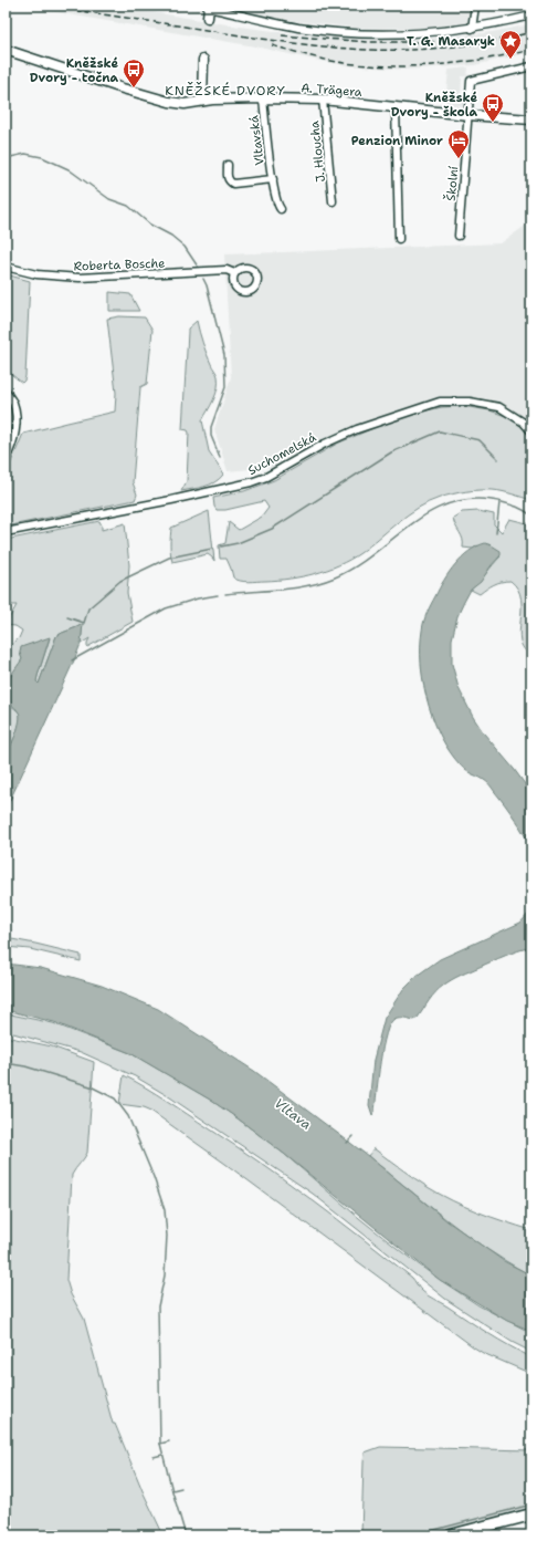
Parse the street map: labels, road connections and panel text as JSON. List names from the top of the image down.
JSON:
{
  "streets": {
    "street": [
      "A. Trägera",
      "Vltavská",
      "J. Hloucha",
      "Školní",
      "Roberta Bosche",
      "Suchomelská"
    ]
  },
  "crossings": [
    ["A. Trägera", "Vltavská"],
    ["A. Trägera", "J. Hloucha"],
    ["A. Trägera", "Školní"]
  ],
  "districts": ["KNĚŽSKÉ DVORY"],
  "water": ["Vltava"],
  "places": {
    "place": ["T. G. Masaryk"],
    "bus stop": ["Kněžské Dvory - točna", "Kněžské Dvory - škola"],
    "hotel": ["Penzion Minor"]
  }
}
